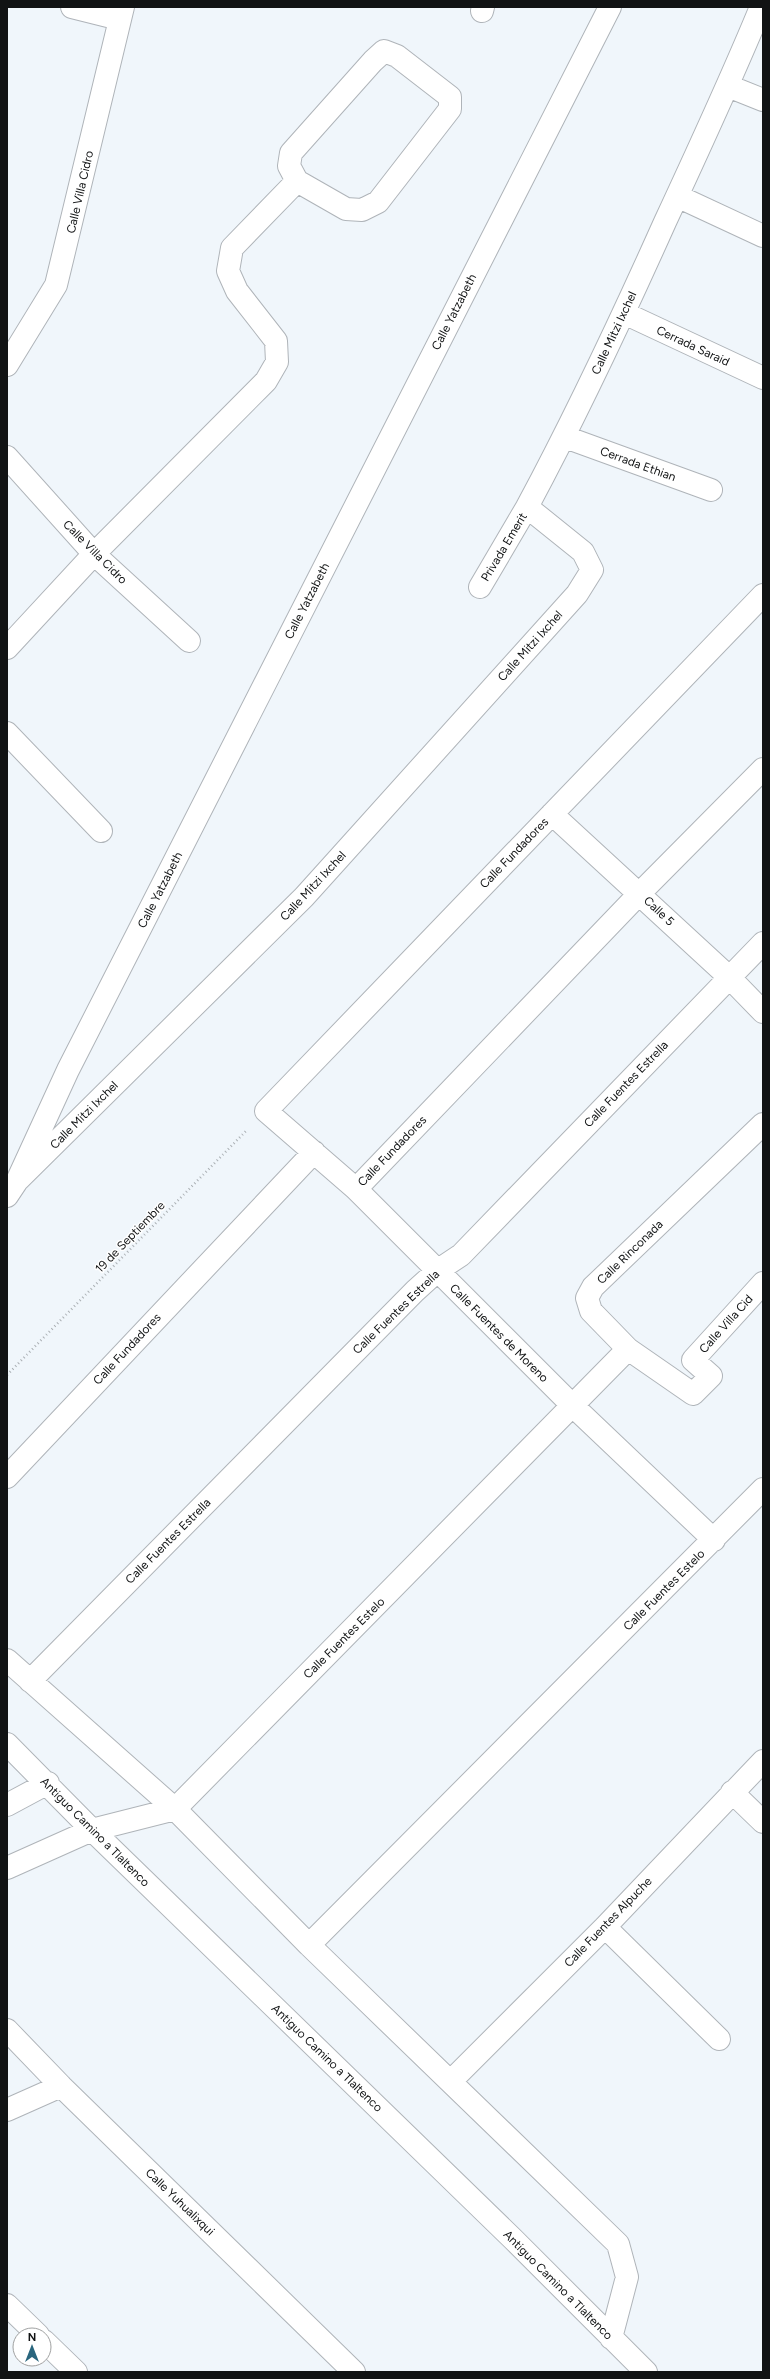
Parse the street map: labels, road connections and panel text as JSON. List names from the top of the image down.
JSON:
{
  "streets": {
    "street": [
      "Calle Villa Cidro",
      "Calle Yatzabeth",
      "Calle Mitzi Ixchel",
      "Cerrada Saraid",
      "Cerrada Ethian",
      "Privada Emerit",
      "Calle Fundadores",
      "Calle 5",
      "Calle Fuentes Estrella",
      "Calle Rinconada",
      "Calle Villa Cid",
      "Calle Fuentes de Moreno",
      "Calle Fuentes Estelo",
      "Antiguo Camino a Tlaltenco",
      "Calle Fuentes Alpuche",
      "Calle Yuhualixqui"
    ],
    "path": ["19 de Septiembre"]
  },
  "crossings": [
    ["Calle Yatzabeth", "Calle Mitzi Ixchel"],
    ["Calle Mitzi Ixchel", "Cerrada Saraid"],
    ["Calle Mitzi Ixchel", "Cerrada Ethian"],
    ["Calle Mitzi Ixchel", "Privada Emerit"],
    ["Calle Fundadores", "Calle 5"],
    ["Calle Fundadores", "19 de Septiembre"],
    ["Calle Fundadores", "Calle Fuentes de Moreno"],
    ["Calle 5", "Calle Fuentes Estrella"],
    ["Calle Fuentes Estrella", "Calle Fuentes de Moreno"],
    ["19 de Septiembre", "Calle Fuentes de Moreno"],
    ["Calle Rinconada", "Calle Villa Cid"],
    ["Calle Fuentes de Moreno", "Calle Fuentes Estelo"]
  ],
  "north": "top"
}
